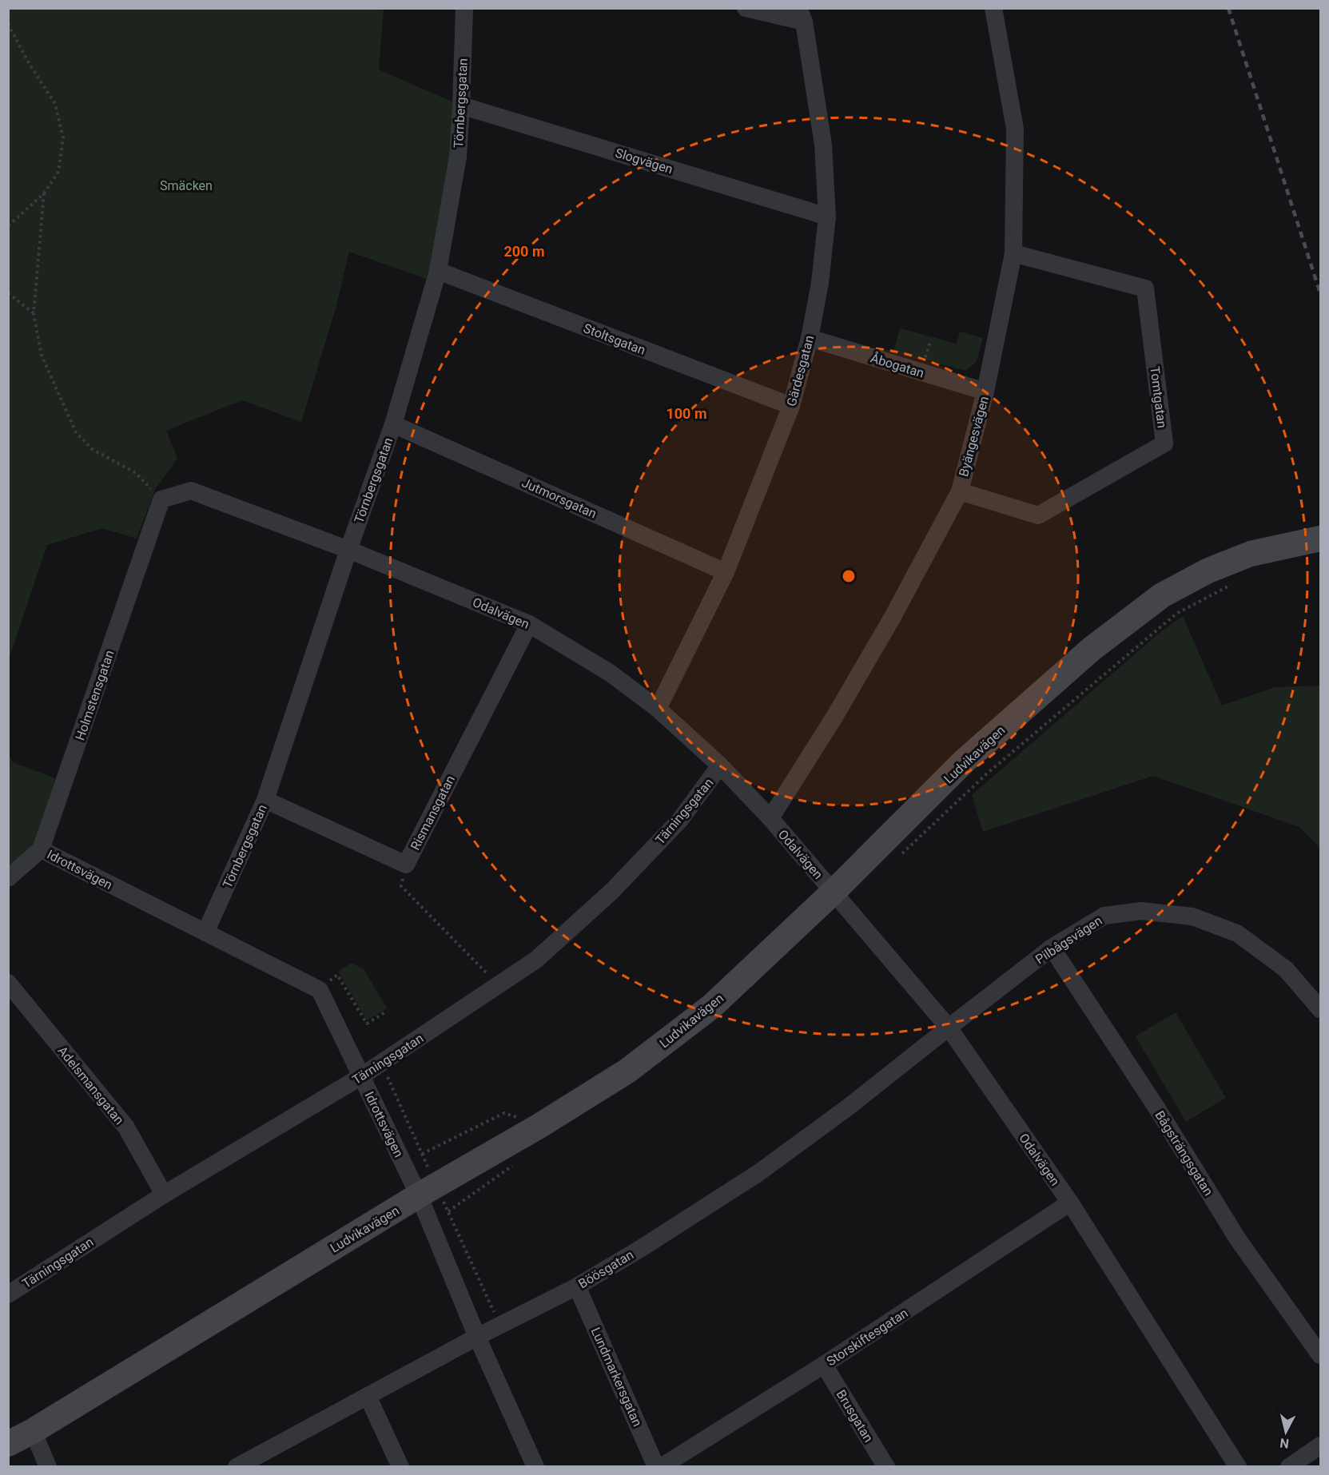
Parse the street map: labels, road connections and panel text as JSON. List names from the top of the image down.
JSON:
{
  "streets": {
    "street": [
      "Törnbergsgatan",
      "Slogvägen",
      "Stoltsgatan",
      "Åbogatan",
      "Gärdesgatan",
      "Tomtgatan",
      "Byängesvägen",
      "Jutmorsgatan",
      "Odalvägen",
      "Holmstensgatan",
      "Ludvikavägen",
      "Tärningsgatan",
      "Rismansgatan",
      "Idrottsvägen",
      "Pilbågsvägen",
      "Adelsmansgatan",
      "Bågsträngsgatan",
      "Böösgatan",
      "Storskiftesgatan",
      "Lundmarkersgatan",
      "Brusgatan"
    ]
  },
  "crossings": [
    ["Törnbergsgatan", "Slogvägen"],
    ["Törnbergsgatan", "Stoltsgatan"],
    ["Törnbergsgatan", "Jutmorsgatan"],
    ["Törnbergsgatan", "Odalvägen"],
    ["Törnbergsgatan", "Rismansgatan"],
    ["Törnbergsgatan", "Idrottsvägen"],
    ["Slogvägen", "Gärdesgatan"],
    ["Stoltsgatan", "Gärdesgatan"],
    ["Åbogatan", "Gärdesgatan"],
    ["Åbogatan", "Byängesvägen"],
    ["Gärdesgatan", "Jutmorsgatan"],
    ["Gärdesgatan", "Odalvägen"],
    ["Tomtgatan", "Byängesvägen"],
    ["Byängesvägen", "Odalvägen"],
    ["Odalvägen", "Holmstensgatan"],
    ["Odalvägen", "Ludvikavägen"],
    ["Odalvägen", "Tärningsgatan"],
    ["Odalvägen", "Rismansgatan"],
    ["Odalvägen", "Pilbågsvägen"],
    ["Odalvägen", "Böösgatan"],
    ["Odalvägen", "Storskiftesgatan"],
    ["Holmstensgatan", "Idrottsvägen"],
    ["Ludvikavägen", "Idrottsvägen"],
    ["Tärningsgatan", "Idrottsvägen"],
    ["Tärningsgatan", "Adelsmansgatan"],
    ["Idrottsvägen", "Böösgatan"],
    ["Pilbågsvägen", "Bågsträngsgatan"],
    ["Pilbågsvägen", "Böösgatan"],
    ["Böösgatan", "Lundmarkersgatan"],
    ["Storskiftesgatan", "Brusgatan"]
  ],
  "parks": ["Smäcken"],
  "north": "bottom",
  "rings": ["200 m", "100 m"]
}
